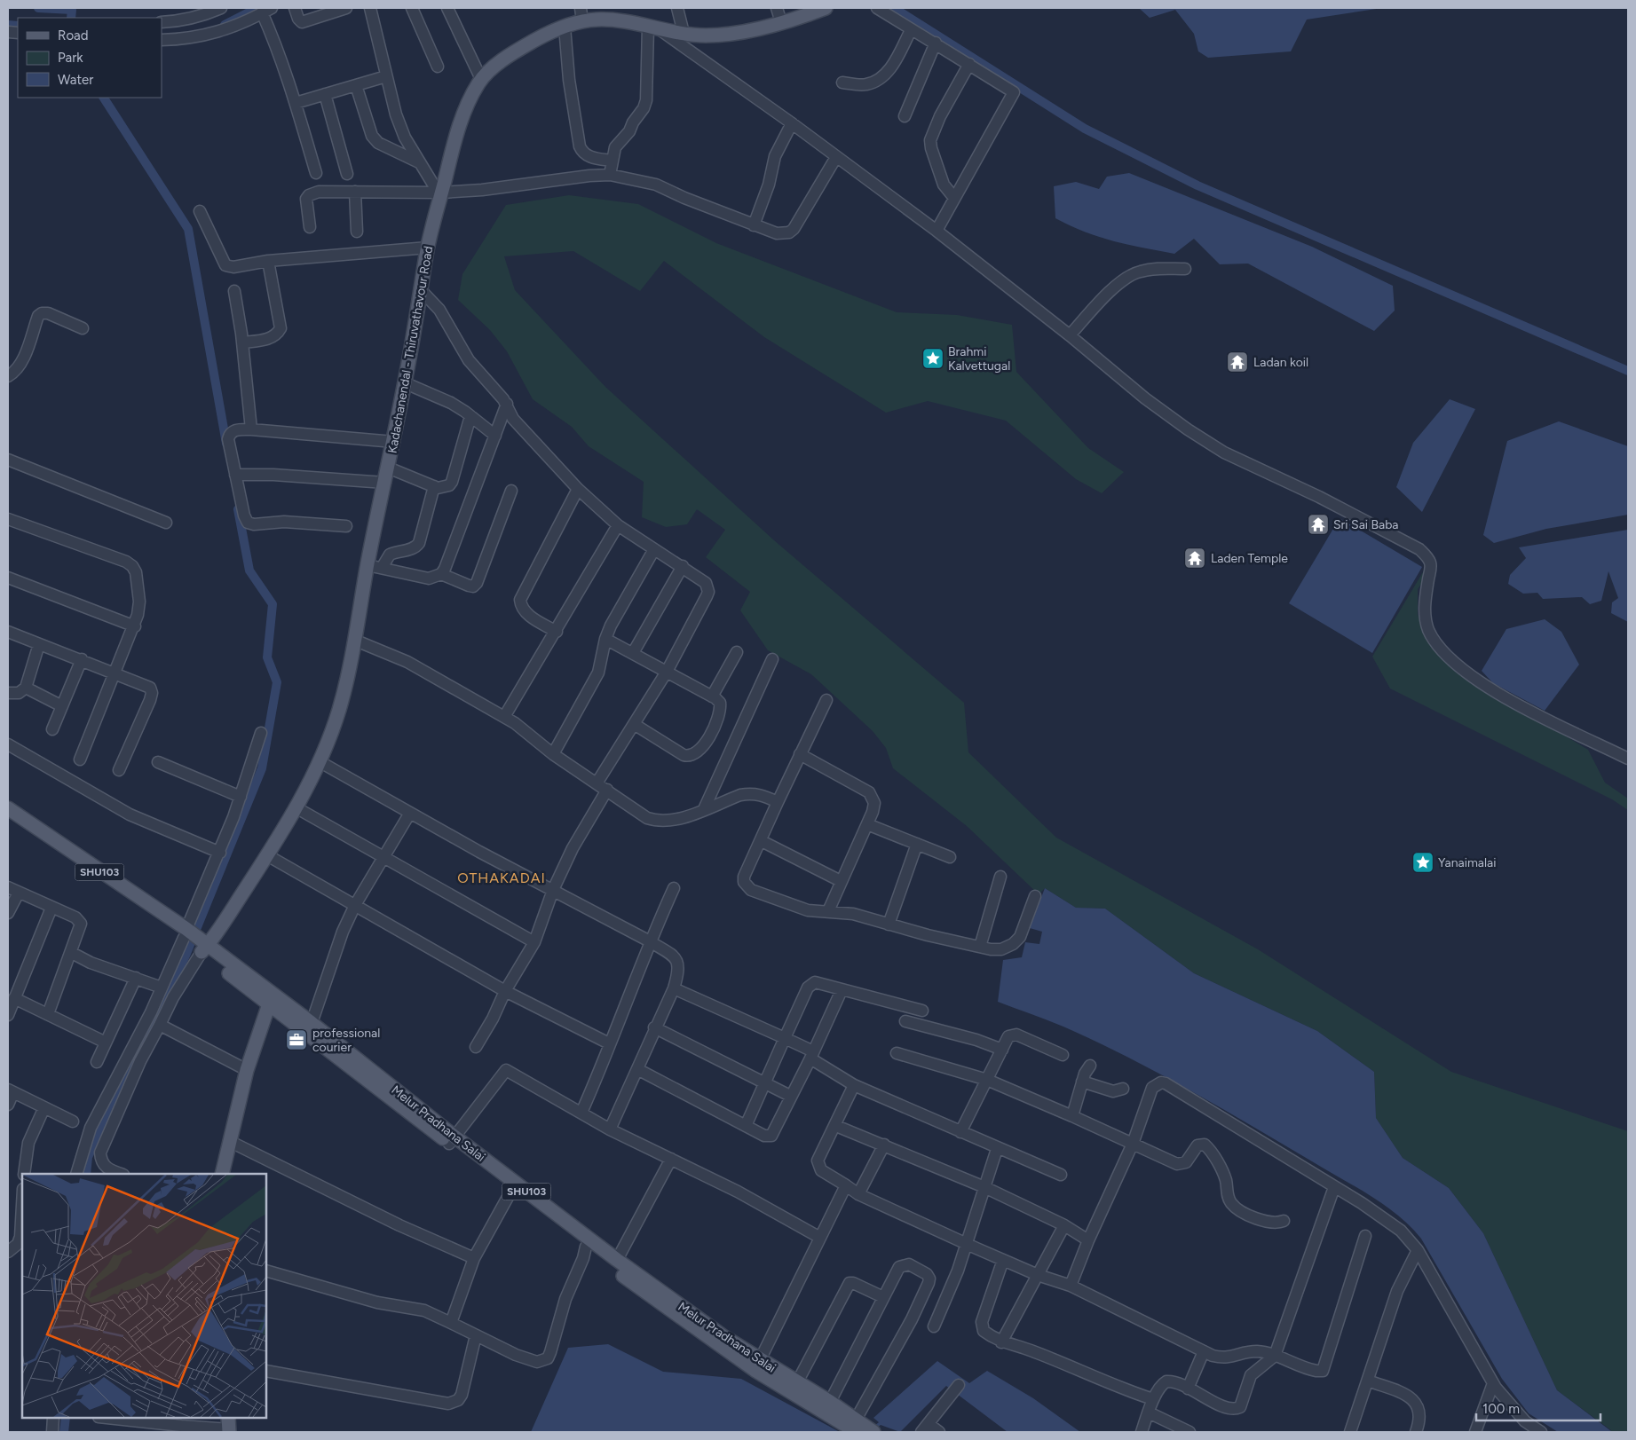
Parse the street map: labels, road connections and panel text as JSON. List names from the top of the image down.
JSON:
{
  "streets": {
    "main road": ["Kadachanendal - Thiruvathavour Road", "SHU103", "Melur Pradhana Salai"]
  },
  "crossings": [
    ["Kadachanendal - Thiruvathavour Road", "Melur Pradhana Salai"]
  ],
  "districts": ["OTHAKADAI"],
  "places": {
    "place": ["Brahmi Kalvettugal", "Yanaimalai"],
    "temple": ["Ladan koil", "Sri Sai Baba", "Laden Temple"],
    "office": ["professional courier"]
  },
  "legend": ["Road", "Park", "Water"],
  "scale_bar": "100 m"
}
